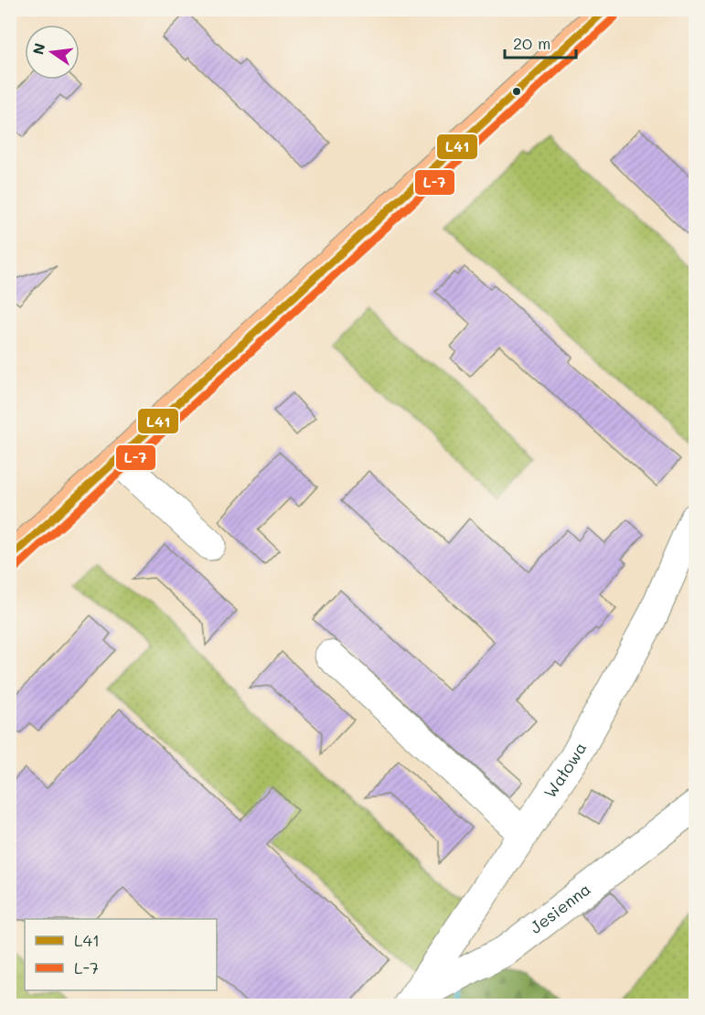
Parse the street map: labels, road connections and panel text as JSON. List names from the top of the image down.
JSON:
{
  "streets": {
    "street": ["Wałowa", "Jesienna"]
  },
  "crossings": [
    ["Wałowa", "Jesienna"]
  ],
  "lines": ["transit line L41", "transit line L-7"],
  "legend": ["L41", "L-7"],
  "scale_bar": "20 m",
  "north": "left"
}
